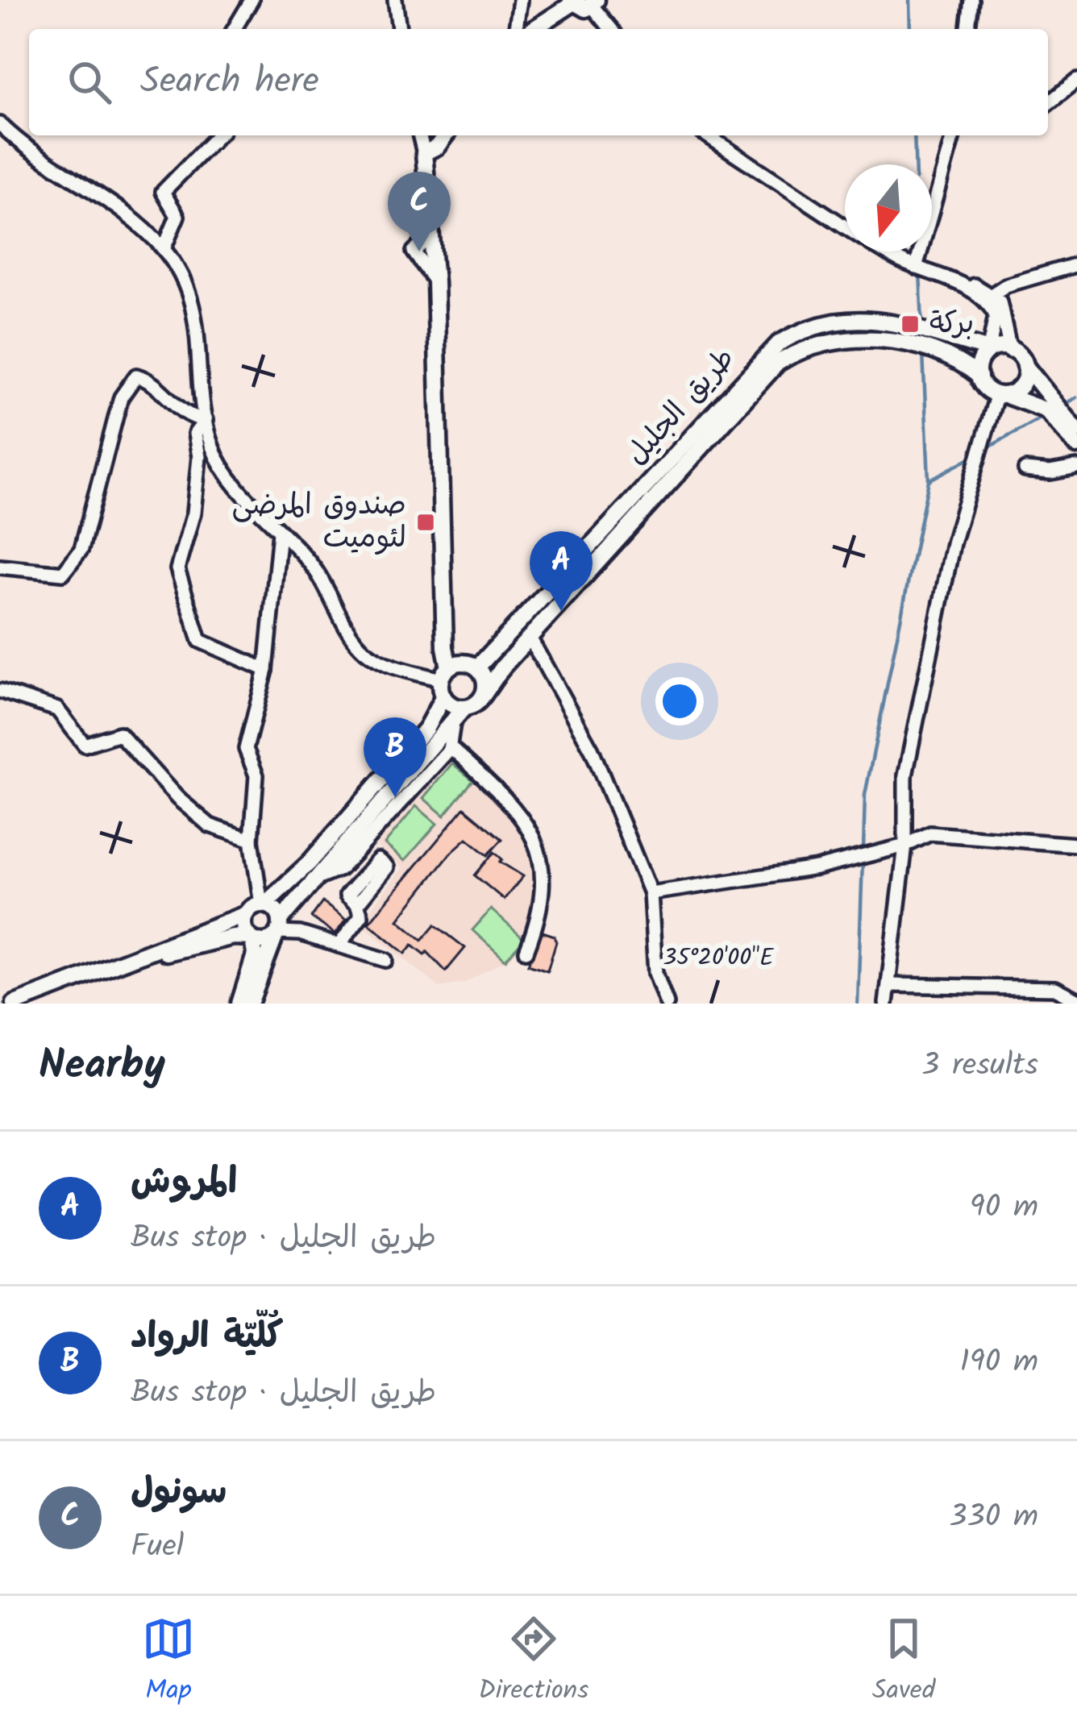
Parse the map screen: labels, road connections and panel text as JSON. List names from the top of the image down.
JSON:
{
  "streets": {
    "main road": ["طريق الجليل"]
  },
  "places": {
    "transit": ["بركة", "صندوق المرضى لئوميت"]
  },
  "north": "bottom",
  "page": {
    "search": "Search here",
    "pins": ["C", "A", "B"],
    "heading": ["Nearby", "3 results"],
    "list": [
      {
        "mark": "A",
        "name": "المروش",
        "note": "Bus stop · طريق الجليل",
        "value": "90 m"
      },
      {
        "mark": "B",
        "name": "كُلّيّة الرواد",
        "note": "Bus stop · طريق الجليل",
        "value": "190 m"
      },
      {
        "mark": "C",
        "name": "سونول",
        "note": "Fuel",
        "value": "330 m"
      }
    ],
    "nav": ["Map", "Directions", "Saved"]
  },
  "coordinates": ["35°20'00\"E"]
}
